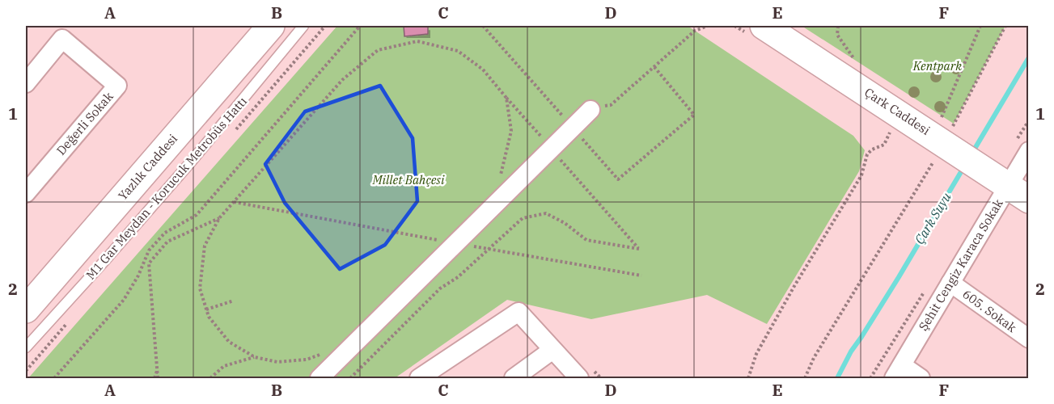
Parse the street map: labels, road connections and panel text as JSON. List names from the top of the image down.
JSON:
{
  "streets": {
    "main road": ["Çark Caddesi", "Yazlık Caddesi"],
    "street": ["Değerli Sokak", "Şehit Cengiz Karaca Sokak", "605. Sokak"],
    "lane": ["M1 Gar Meydan - Korucuk Metrobüs Hattı"]
  },
  "crossings": [
    ["Çark Caddesi", "Şehit Cengiz Karaca Sokak"],
    ["Şehit Cengiz Karaca Sokak", "605. Sokak"]
  ],
  "water": ["Çark Suyu"],
  "parks": ["Kentpark", "Millet Bahçesi"],
  "grid": {
    "columns": [
      "A",
      "B",
      "C",
      "D",
      "E",
      "F"
    ],
    "rows": ["1", "2"]
  }
}
